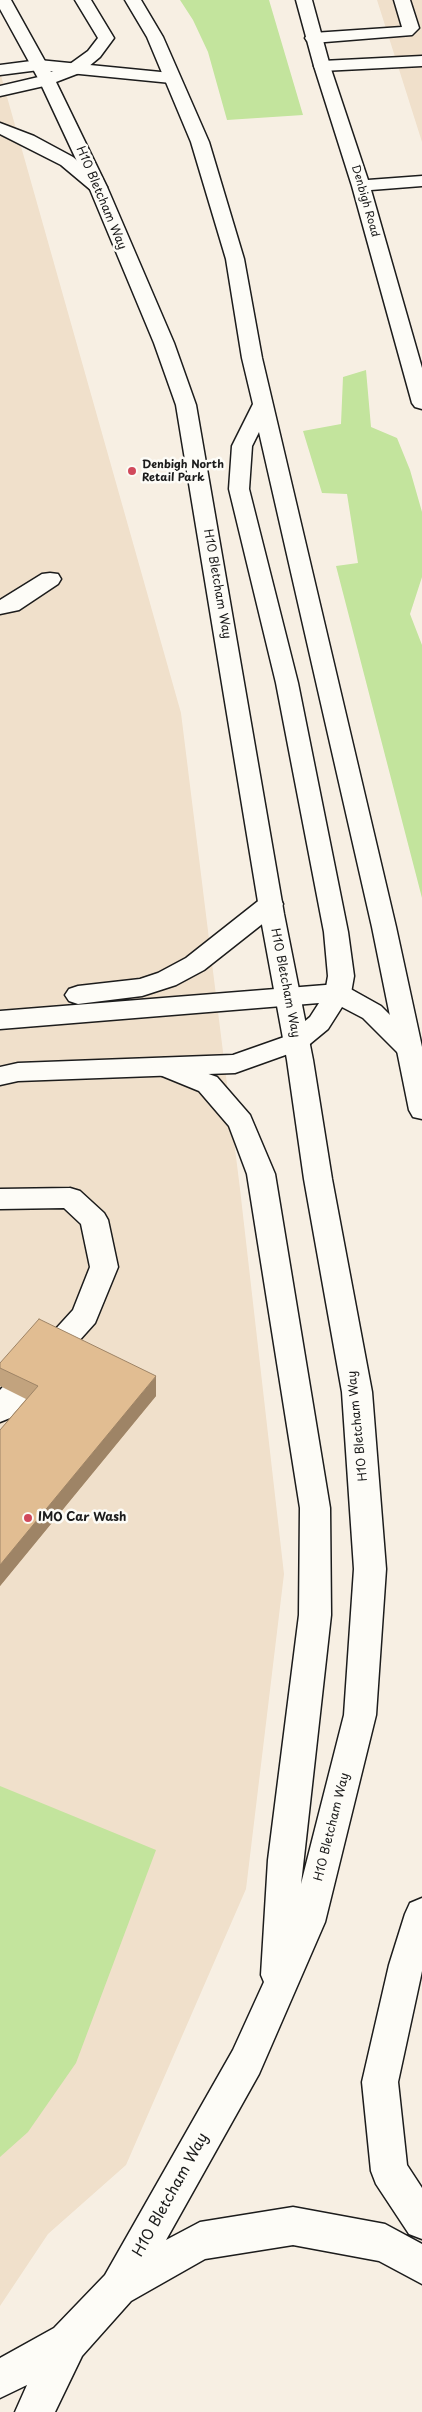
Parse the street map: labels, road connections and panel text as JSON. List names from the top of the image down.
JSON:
{
  "streets": {
    "street": ["H10 Bletcham Way", "Denbigh Road"]
  },
  "places": ["Denbigh North Retail Park", "IMO Car Wash"]
}
